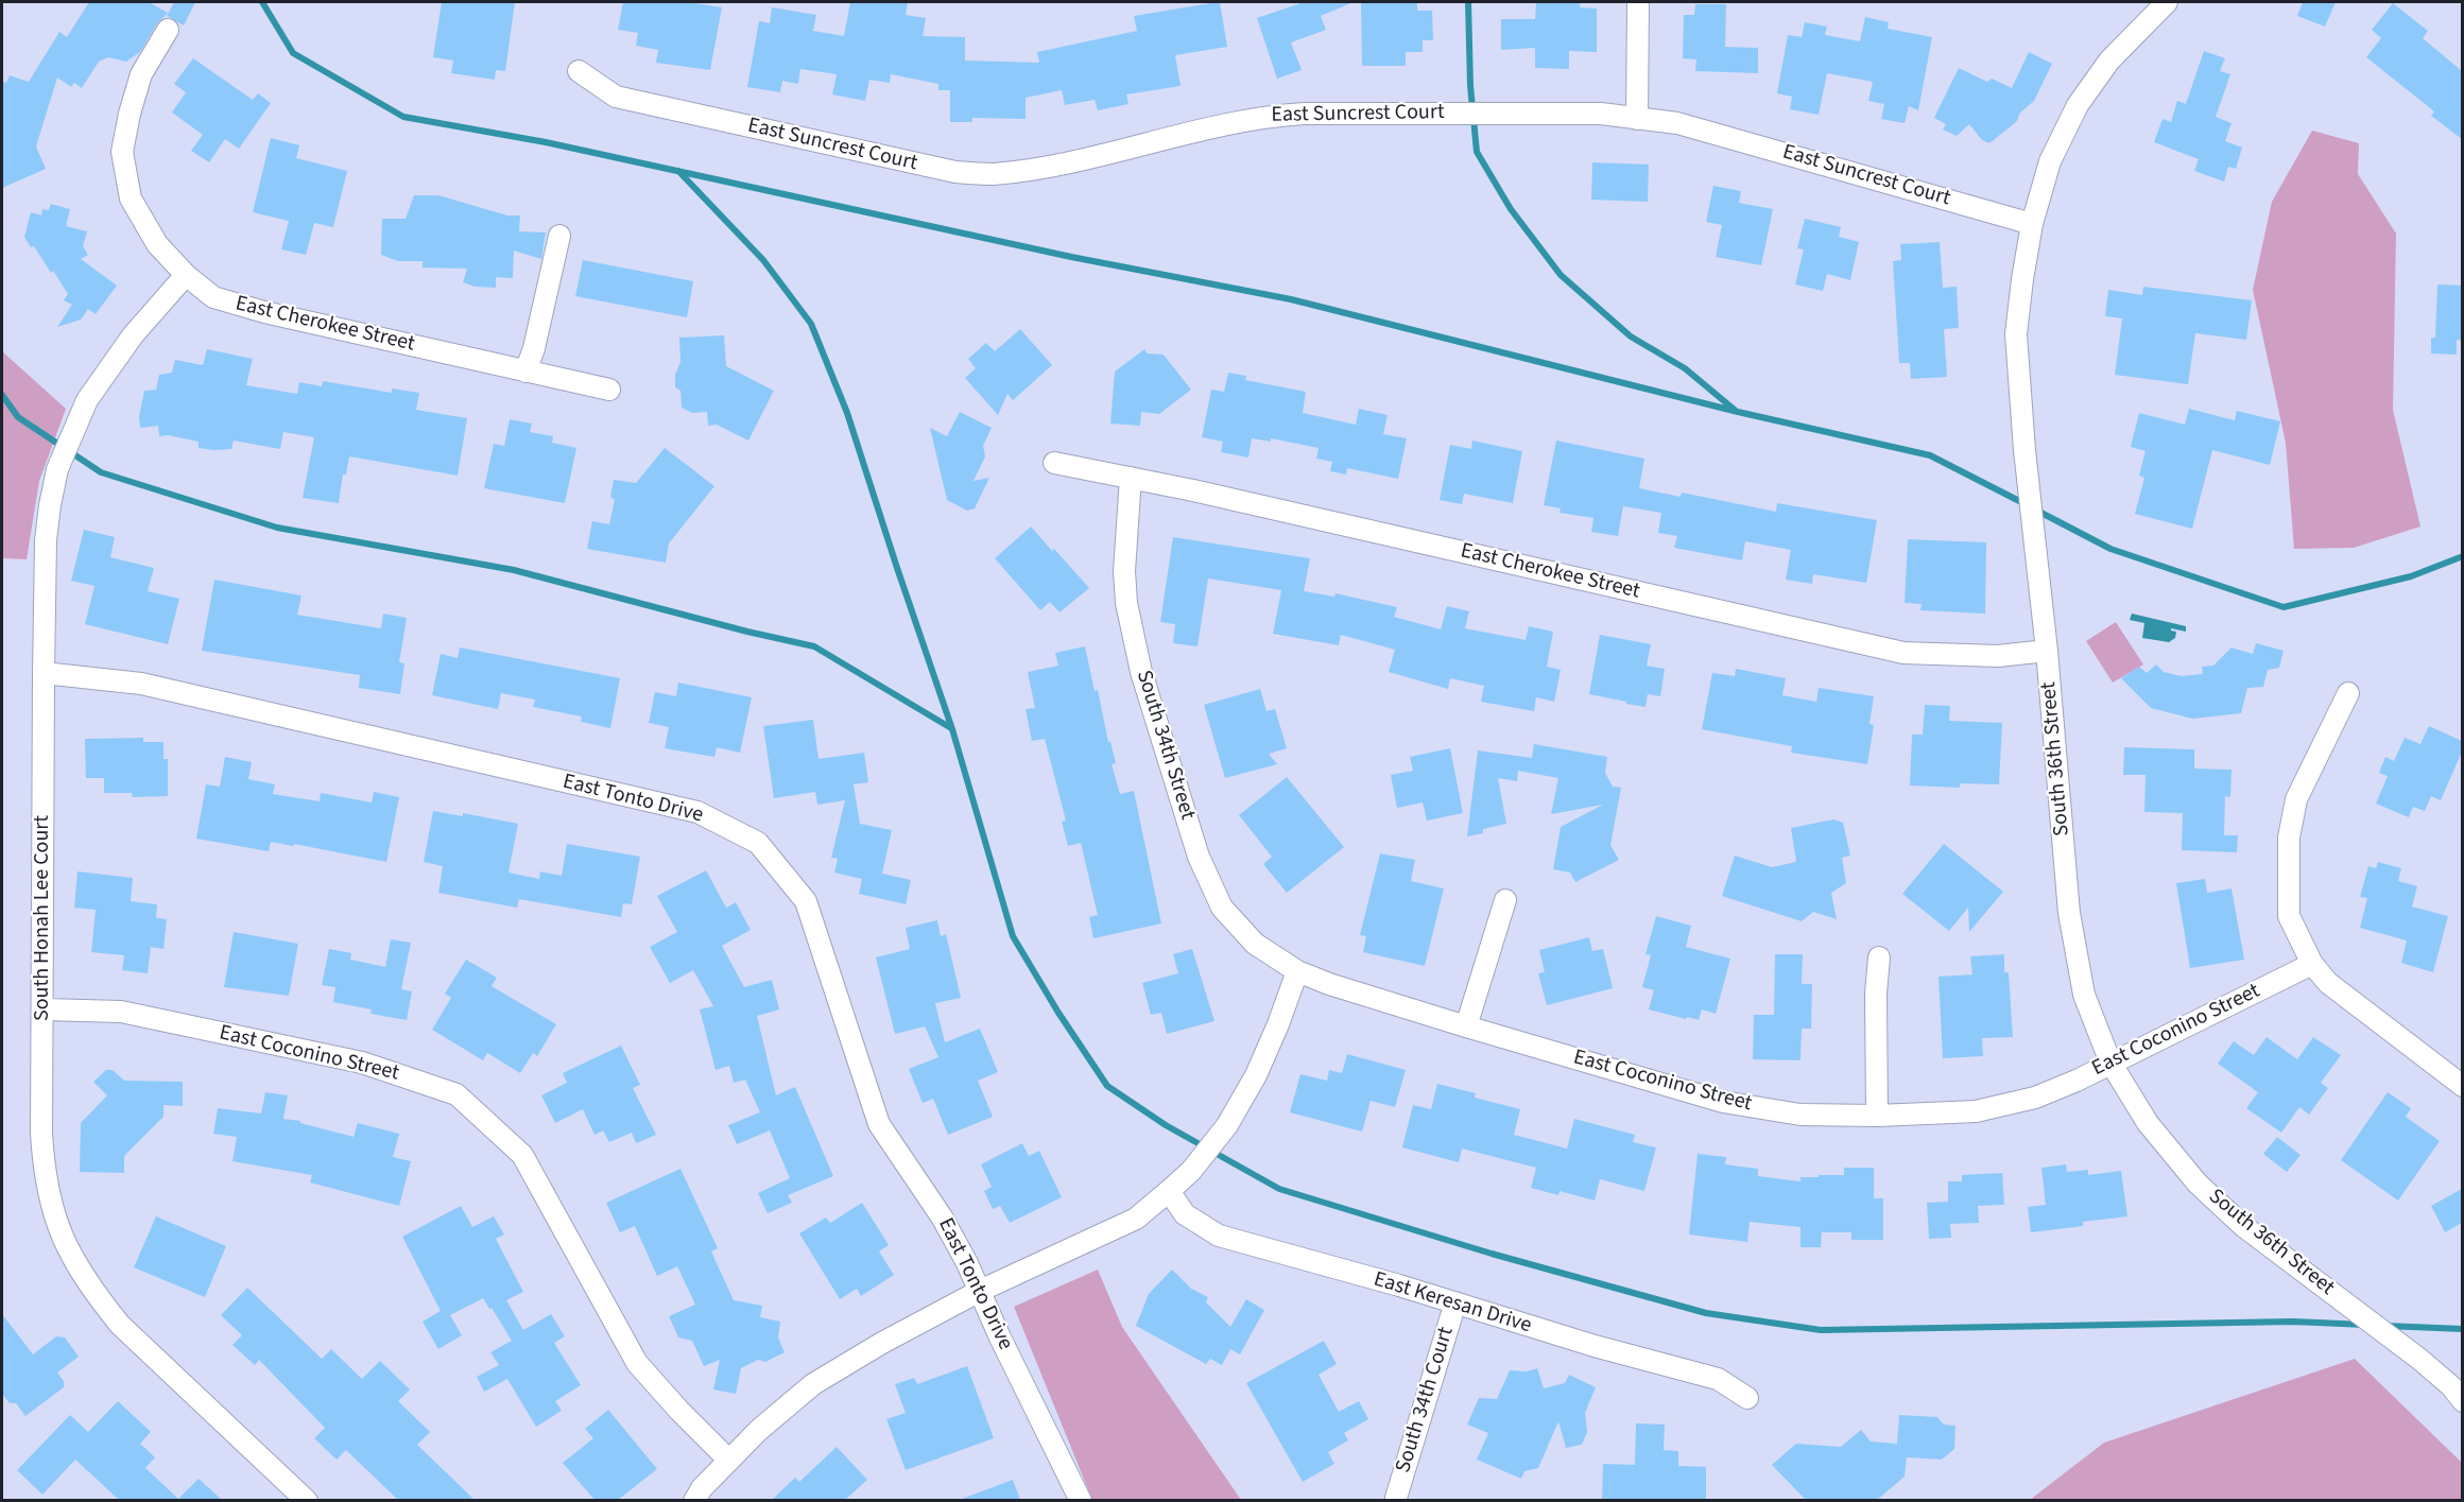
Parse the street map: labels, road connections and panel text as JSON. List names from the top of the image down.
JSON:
{
  "streets": {
    "street": [
      "East Suncrest Court",
      "East Cherokee Street",
      "South 34th Street",
      "South 36th Street",
      "East Tonto Drive",
      "South Honah Lee Court",
      "East Coconino Street",
      "East Keresan Drive",
      "South 34th Court"
    ]
  },
  "crossings": [
    ["East Suncrest Court", "South 36th Street"],
    ["East Cherokee Street", "South 34th Street"],
    ["East Cherokee Street", "South 36th Street"],
    ["East Cherokee Street", "South Honah Lee Court"],
    ["South 34th Street", "East Coconino Street"],
    ["South 36th Street", "East Coconino Street"],
    ["East Tonto Drive", "South Honah Lee Court"],
    ["South Honah Lee Court", "East Coconino Street"],
    ["East Keresan Drive", "South 34th Court"]
  ]
}
